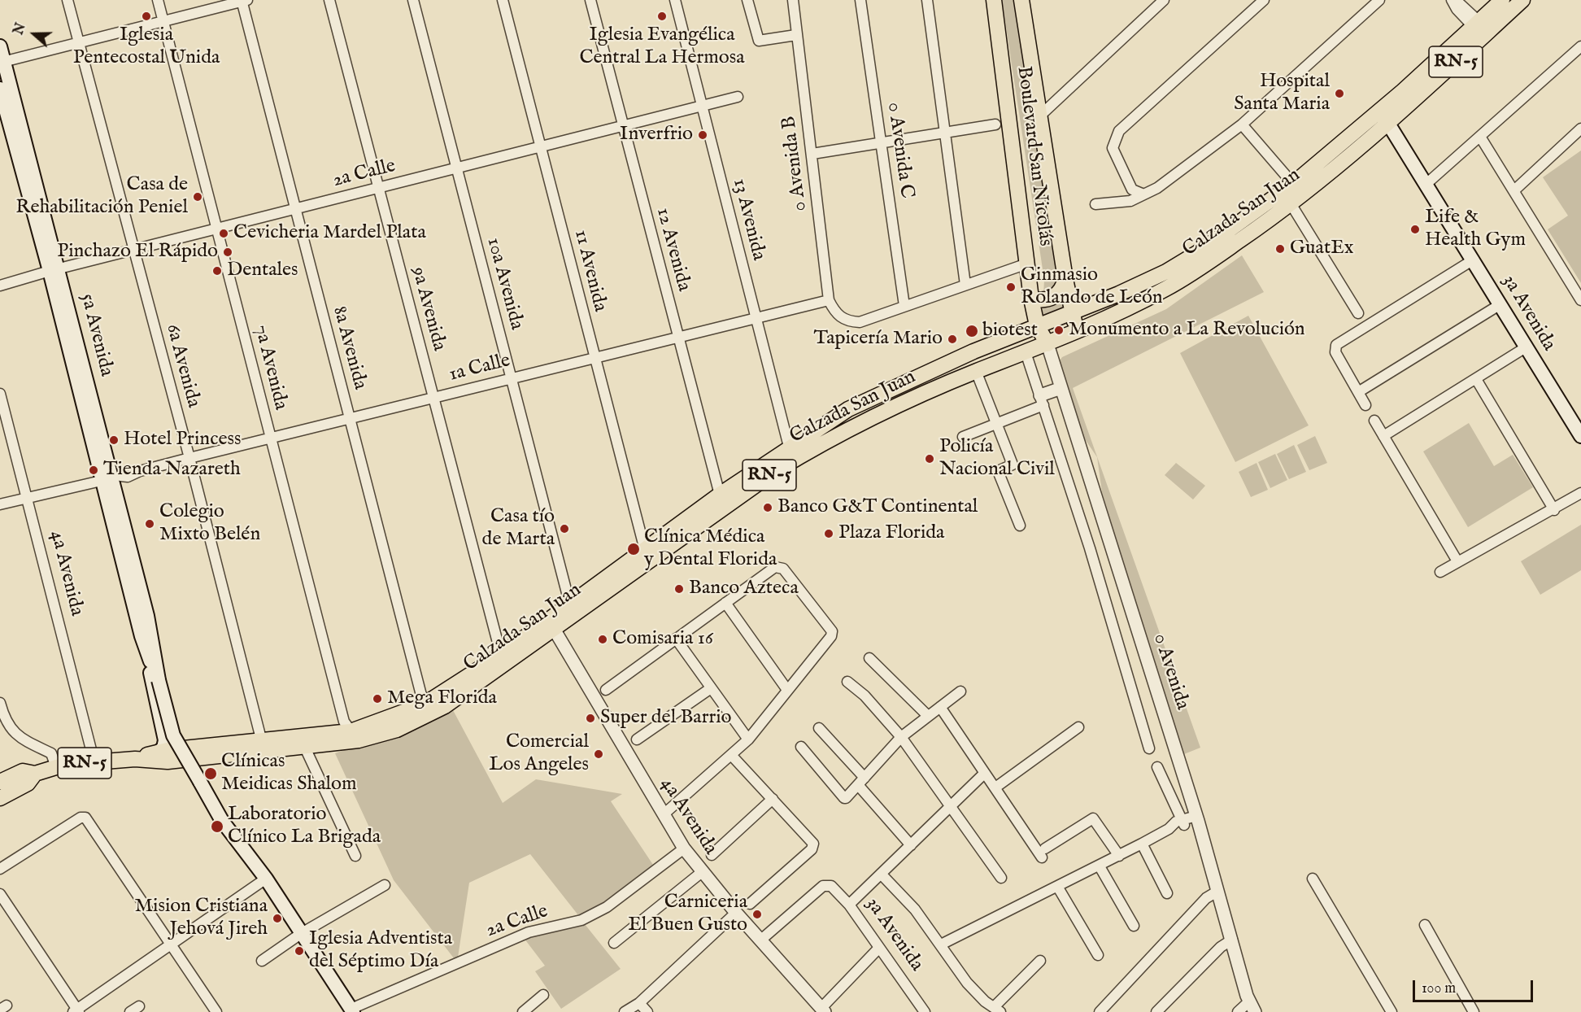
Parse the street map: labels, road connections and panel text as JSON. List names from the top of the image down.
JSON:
{
  "streets": {
    "main road": [
      "RN-5",
      "Boulevard San Nicolás",
      "Calzada San Juan",
      "3a Avenida",
      "5a Avenida"
    ],
    "street": [
      "0 Avenida C",
      "0 Avenida B",
      "2a Calle",
      "13 Avenida",
      "12 Avenida",
      "11 Avenida",
      "10a Avenida",
      "9a Avenida",
      "8a Avenida",
      "6a Avenida",
      "7a Avenida",
      "1a Calle",
      "4a Avenida",
      "0 Avenida"
    ]
  },
  "crossings": [
    ["Boulevard San Nicolás", "Calzada San Juan"],
    ["Boulevard San Nicolás", "0 Avenida"],
    ["0 Avenida B", "1a Calle"],
    ["2a Calle", "13 Avenida"],
    ["2a Calle", "12 Avenida"],
    ["2a Calle", "11 Avenida"],
    ["2a Calle", "10a Avenida"],
    ["2a Calle", "9a Avenida"],
    ["2a Calle", "5a Avenida"],
    ["2a Calle", "8a Avenida"],
    ["2a Calle", "6a Avenida"],
    ["2a Calle", "7a Avenida"],
    ["2a Calle", "4a Avenida"],
    ["Calzada San Juan", "13 Avenida"],
    ["Calzada San Juan", "12 Avenida"],
    ["Calzada San Juan", "11 Avenida"],
    ["Calzada San Juan", "10a Avenida"],
    ["Calzada San Juan", "9a Avenida"],
    ["Calzada San Juan", "3a Avenida"],
    ["Calzada San Juan", "5a Avenida"],
    ["Calzada San Juan", "8a Avenida"],
    ["Calzada San Juan", "6a Avenida"],
    ["Calzada San Juan", "7a Avenida"],
    ["Calzada San Juan", "4a Avenida"],
    ["Calzada San Juan", "0 Avenida"],
    ["13 Avenida", "1a Calle"],
    ["12 Avenida", "1a Calle"],
    ["11 Avenida", "1a Calle"],
    ["10a Avenida", "1a Calle"],
    ["9a Avenida", "1a Calle"],
    ["3a Avenida", "4a Avenida"],
    ["5a Avenida", "1a Calle"],
    ["8a Avenida", "1a Calle"],
    ["6a Avenida", "1a Calle"],
    ["7a Avenida", "1a Calle"],
    ["1a Calle", "4a Avenida"]
  ],
  "places": [
    "Iglesia Pentecostal Unida",
    "Iglesia Evangélica Central La Hermosa",
    "Hospital Santa Maria",
    "Inverfrio",
    "Casa de Rehabilitación Peniel",
    "Life & Health Gym",
    "Cevicheria Mardel Plata",
    "GuatEx",
    "Pinchazo El Rápido",
    "Dentales",
    "Ginmasio Rolando de León",
    "Monumento a La Revolución",
    "biotest",
    "Tapicería Mario",
    "Hotel Princess",
    "Policía Nacional Civil",
    "Tienda Nazareth",
    "Banco G&T Continental",
    "Colegio Mixto Belén",
    "Casa tío de Marta",
    "Plaza Florida",
    "Clínica Médica y Dental Florida",
    "Banco Azteca",
    "Comisaria 16",
    "Mega Florida",
    "Super del Barrio",
    "Comercial Los Angeles",
    "Clínicas Meidicas Shalom",
    "Laboratorio Clínico La Brigada",
    "Carniceria El Buen Gusto",
    "Mision Cristiana Jehová Jireh",
    "Iglesia Adventista del Séptimo Día"
  ],
  "scale_bar": "100 m",
  "north": "left"
}
